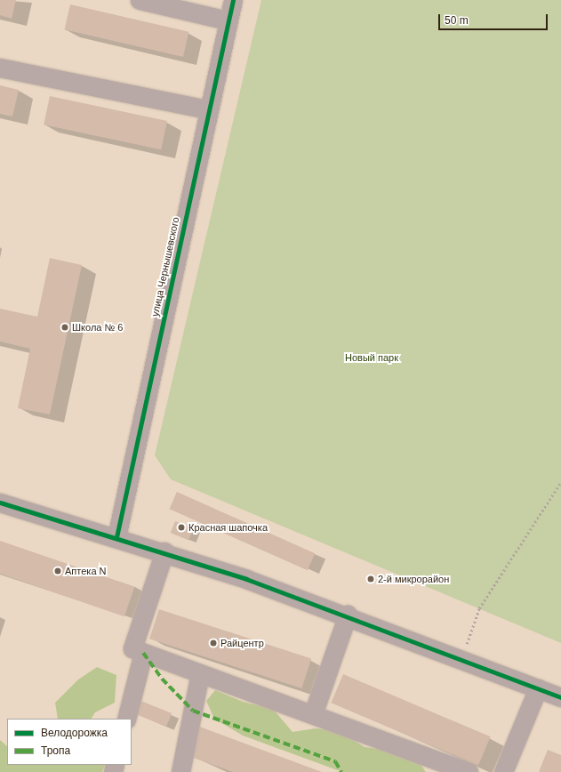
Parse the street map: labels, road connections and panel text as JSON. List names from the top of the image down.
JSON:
{
  "streets": {
    "street": ["улица Чернышевского"]
  },
  "parks": ["Новый парк"],
  "places": [
    "Школа № 6",
    "Красная шапочка",
    "Аптека N",
    "2-й микрорайон",
    "Райцентр"
  ],
  "legend": ["Велодорожка", "Тропа"],
  "scale_bar": "50 m"
}
